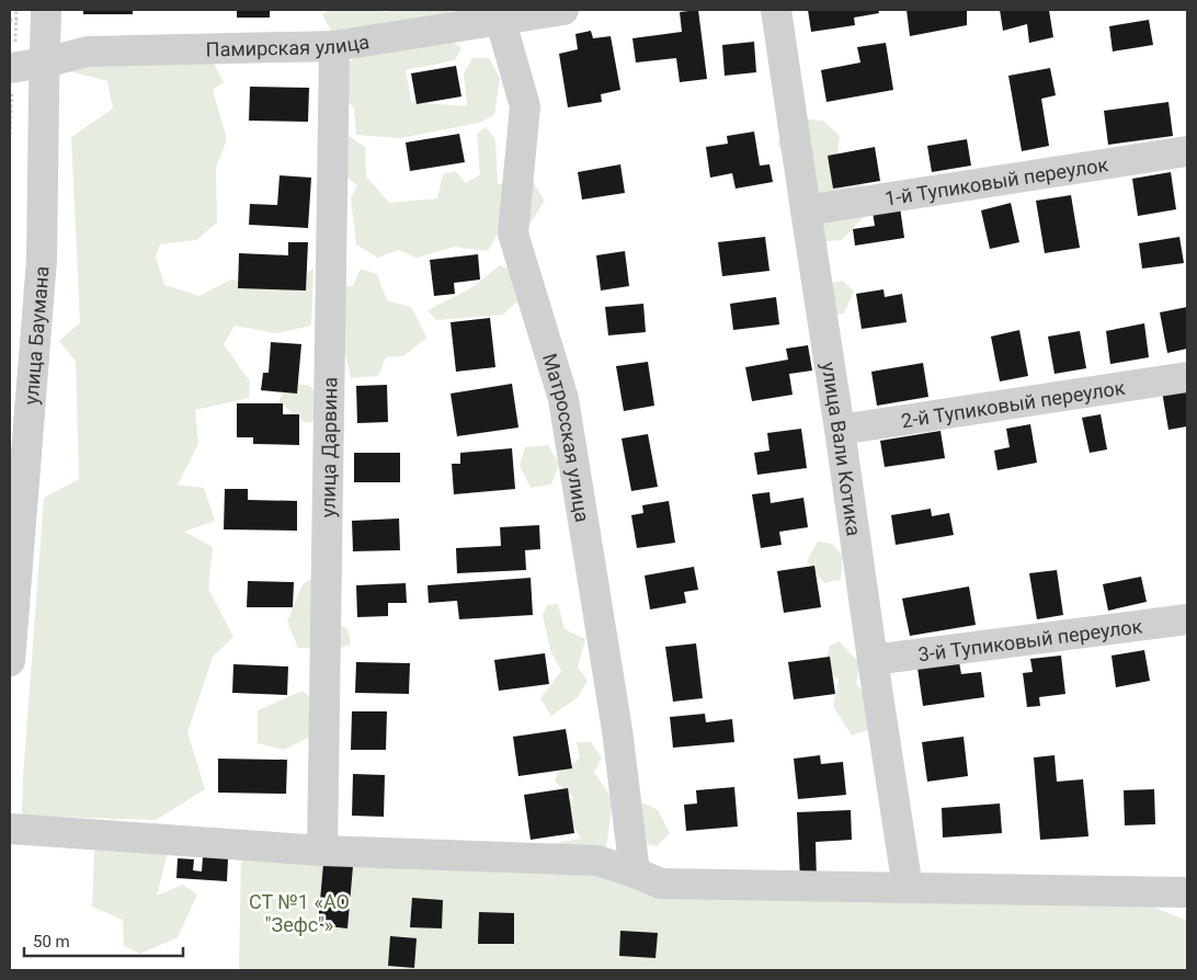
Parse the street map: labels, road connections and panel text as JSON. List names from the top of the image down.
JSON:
{
  "streets": {
    "street": [
      "Памирская улица",
      "1-й Тупиковый переулок",
      "улица Баумана",
      "2-й Тупиковый переулок",
      "Матросская улица",
      "улица Дарвина",
      "улица Вали Котика",
      "3-й Тупиковый переулок"
    ]
  },
  "crossings": [
    ["Памирская улица", "улица Баумана"],
    ["Памирская улица", "Матросская улица"],
    ["Памирская улица", "улица Дарвина"],
    ["1-й Тупиковый переулок", "улица Вали Котика"],
    ["2-й Тупиковый переулок", "улица Вали Котика"],
    ["улица Вали Котика", "3-й Тупиковый переулок"]
  ],
  "parks": ["СТ №1 «АО \"Зефс\"»"],
  "scale_bar": "50 m"
}
